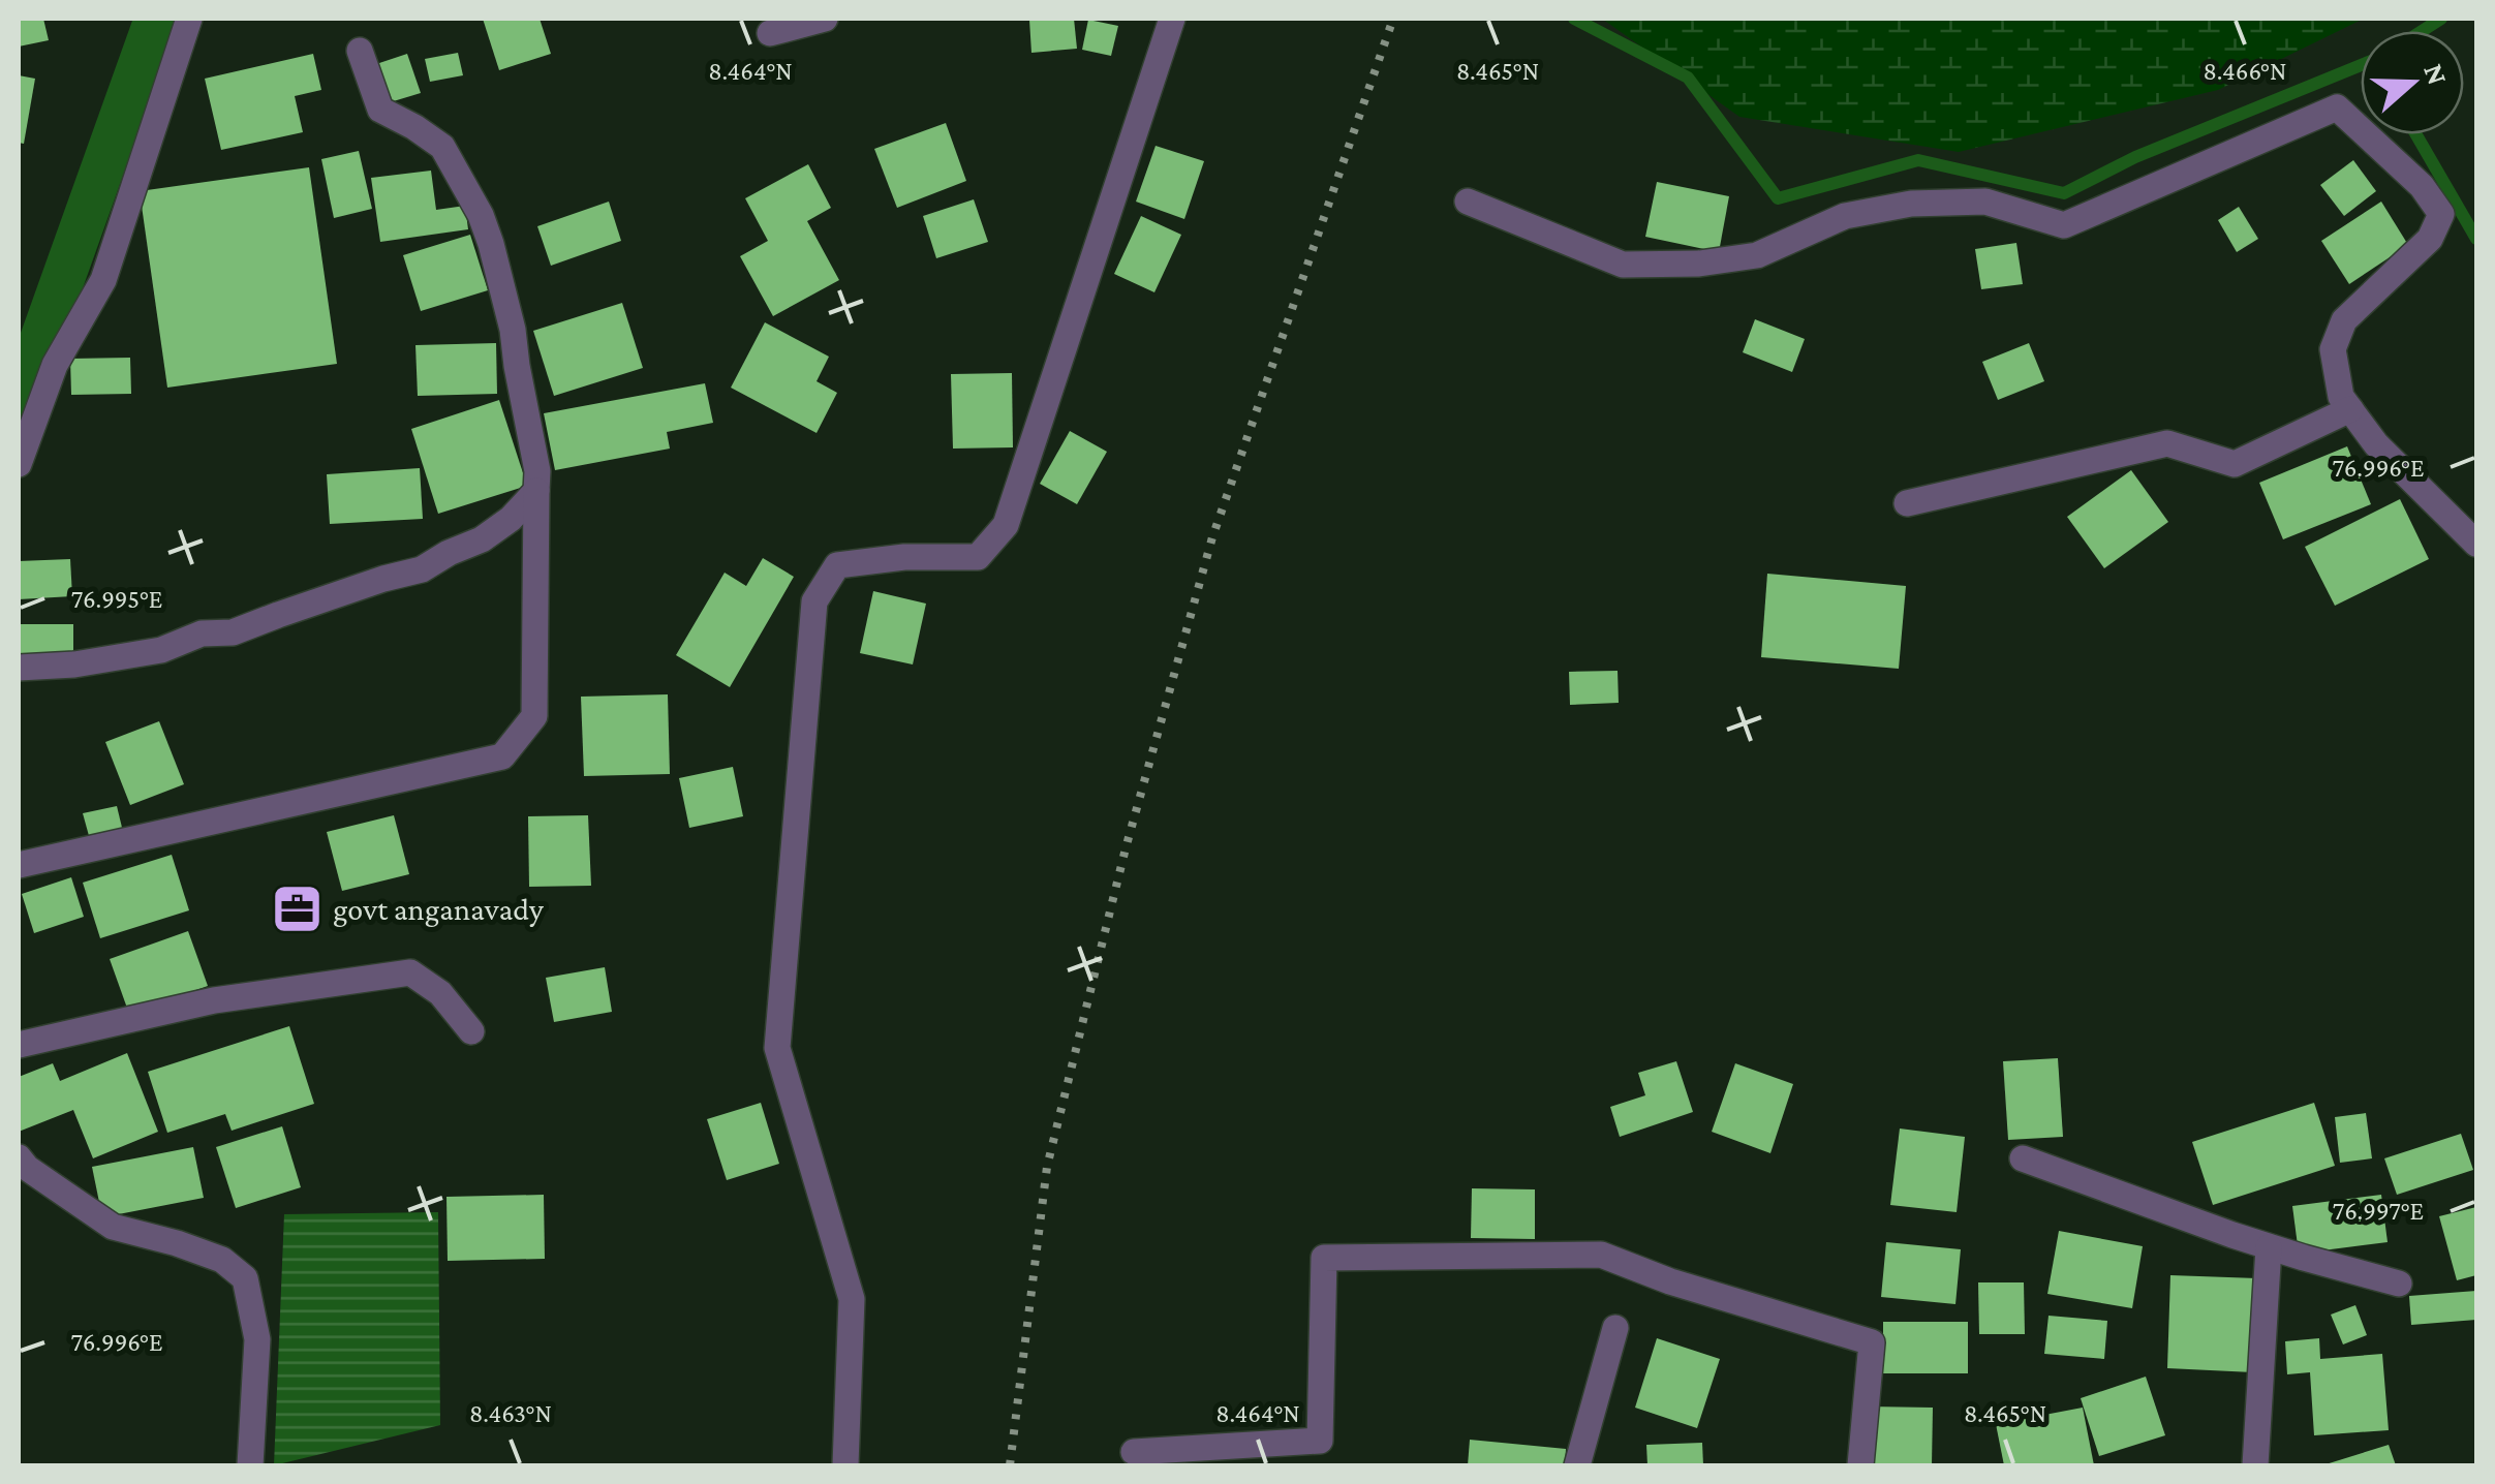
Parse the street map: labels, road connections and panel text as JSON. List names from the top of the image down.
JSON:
{
  "places": {
    "office": ["govt anganavady"]
  },
  "north": "right",
  "coordinates": [
    "8.464°N",
    "8.465°N",
    "8.466°N",
    "76.996°E",
    "76.995°E",
    "76.997°E",
    "8.463°N"
  ]
}
